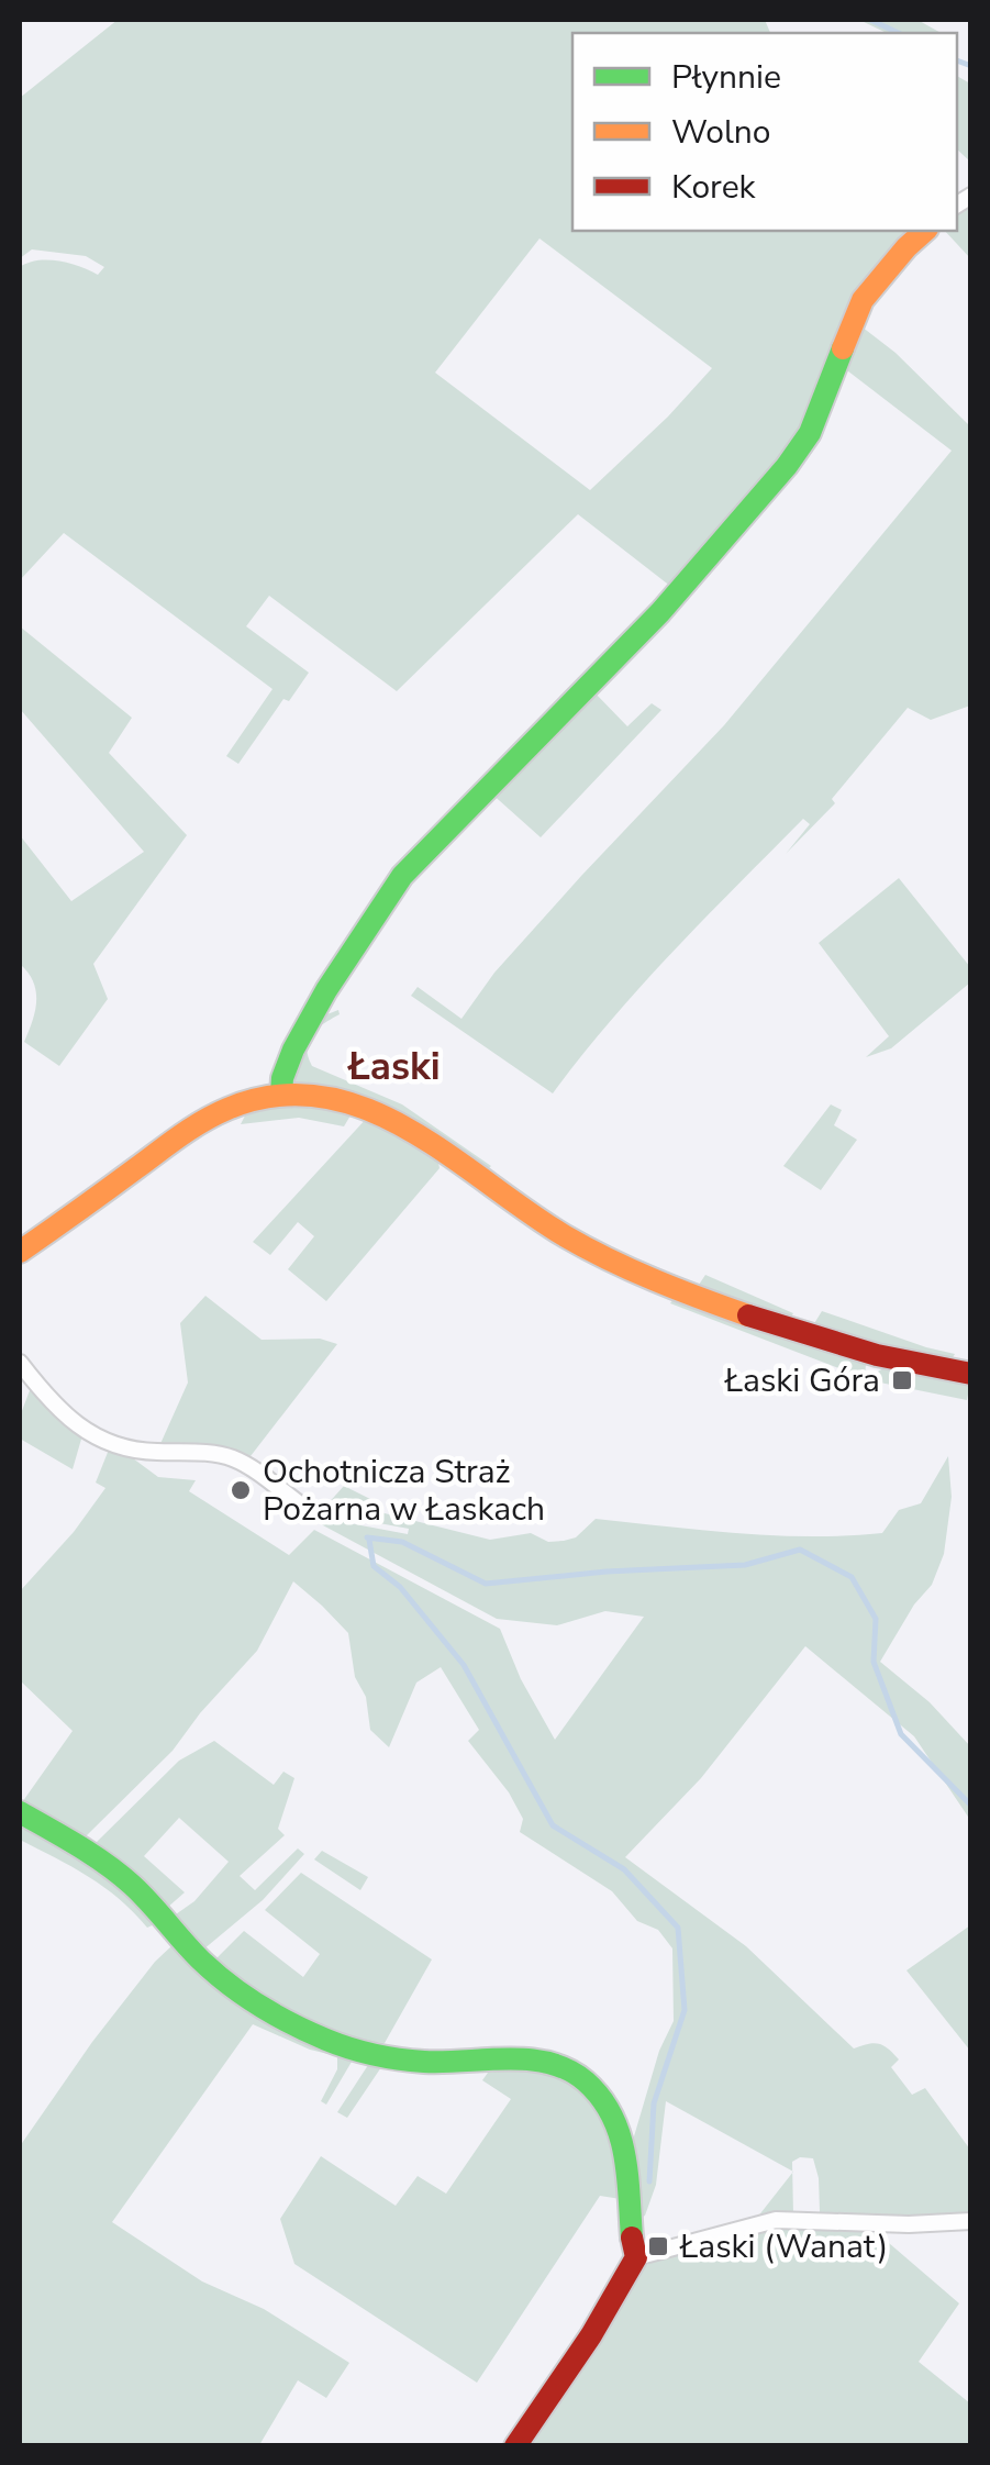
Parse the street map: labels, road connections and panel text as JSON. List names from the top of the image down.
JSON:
{
  "districts": ["Łaski"],
  "places": {
    "transit": ["Łaski Góra", "Łaski (Wanat)"],
    "other": ["Ochotnicza Straż Pożarna w Łaskach"]
  },
  "legend": ["Płynnie", "Wolno", "Korek"]
}
